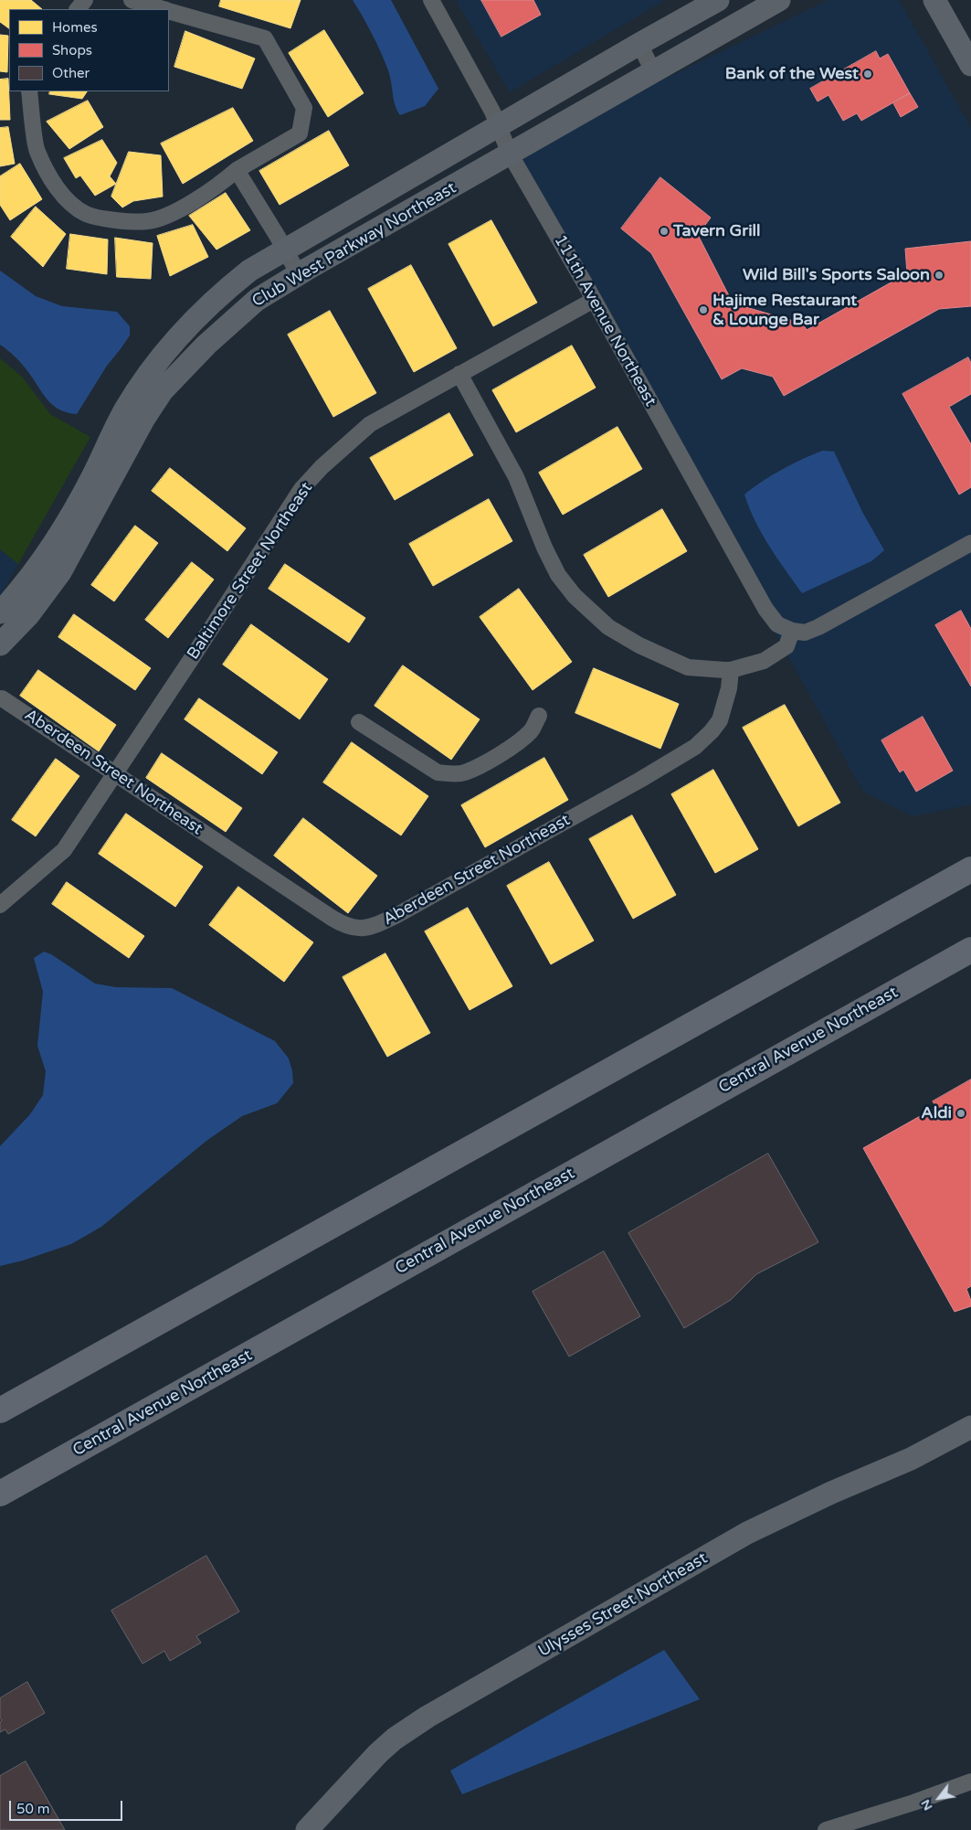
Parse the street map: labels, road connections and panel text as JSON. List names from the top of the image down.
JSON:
{
  "streets": {
    "highway": ["Central Avenue Northeast"],
    "street": [
      "Club West Parkway Northeast",
      "111th Avenue Northeast",
      "Baltimore Street Northeast",
      "Aberdeen Street Northeast",
      "Ulysses Street Northeast"
    ]
  },
  "crossings": [
    ["Club West Parkway Northeast", "111th Avenue Northeast"],
    ["111th Avenue Northeast", "Baltimore Street Northeast"],
    ["Baltimore Street Northeast", "Aberdeen Street Northeast"]
  ],
  "places": [
    "Bank of the West",
    "Tavern Grill",
    "Wild Bill's Sports Saloon",
    "Hajime Restaurant & Lounge Bar",
    "Aldi"
  ],
  "legend": ["Homes", "Shops", "Other"],
  "scale_bar": "50 m",
  "north": "bottom left"
}
